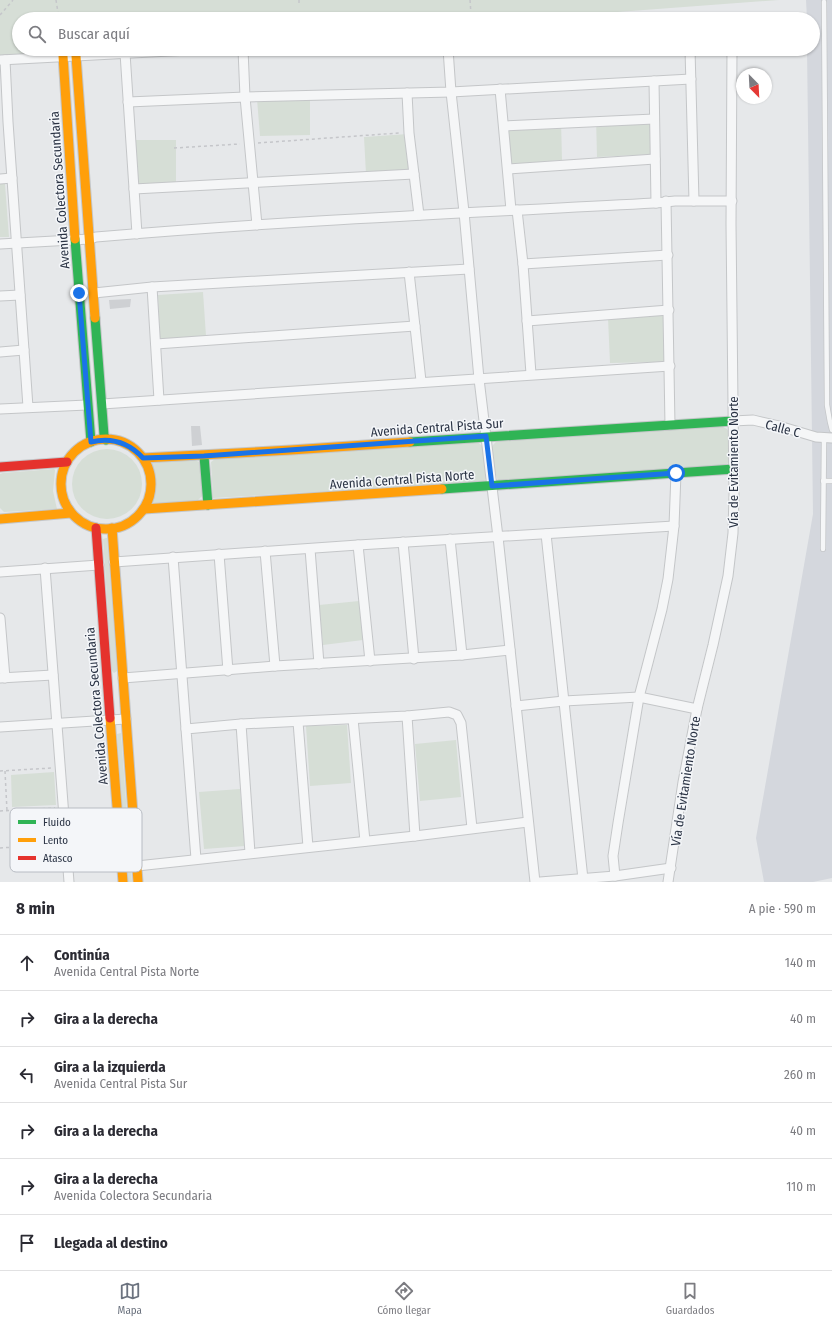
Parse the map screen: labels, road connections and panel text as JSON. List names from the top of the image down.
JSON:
{
  "streets": {
    "street": [
      "Avenida Colectora Secundaria",
      "Avenida Central Pista Sur",
      "Calle C",
      "Vía de Evitamiento Norte",
      "Avenida Central Pista Norte"
    ]
  },
  "crossings": [
    ["Avenida Colectora Secundaria", "Avenida Central Pista Sur"],
    ["Avenida Colectora Secundaria", "Avenida Central Pista Norte"],
    ["Avenida Central Pista Sur", "Calle C"],
    ["Avenida Central Pista Sur", "Vía de Evitamiento Norte"],
    ["Avenida Central Pista Sur", "Avenida Central Pista Norte"],
    ["Calle C", "Vía de Evitamiento Norte"],
    ["Vía de Evitamiento Norte", "Avenida Central Pista Norte"]
  ],
  "legend": ["Fluido", "Lento", "Atasco"],
  "north": "bottom right",
  "page": {
    "search": "Buscar aquí",
    "heading": ["8 min", "A pie · 590 m"],
    "list": [
      ["Continúa", "Avenida Central Pista Norte", "140 m"],
      ["Gira a la derecha", "40 m"],
      ["Gira a la izquierda", "Avenida Central Pista Sur", "260 m"],
      ["Gira a la derecha", "40 m"],
      ["Gira a la derecha", "Avenida Colectora Secundaria", "110 m"],
      "Llegada al destino"
    ],
    "nav": ["Mapa", "Cómo llegar", "Guardados"]
  }
}
